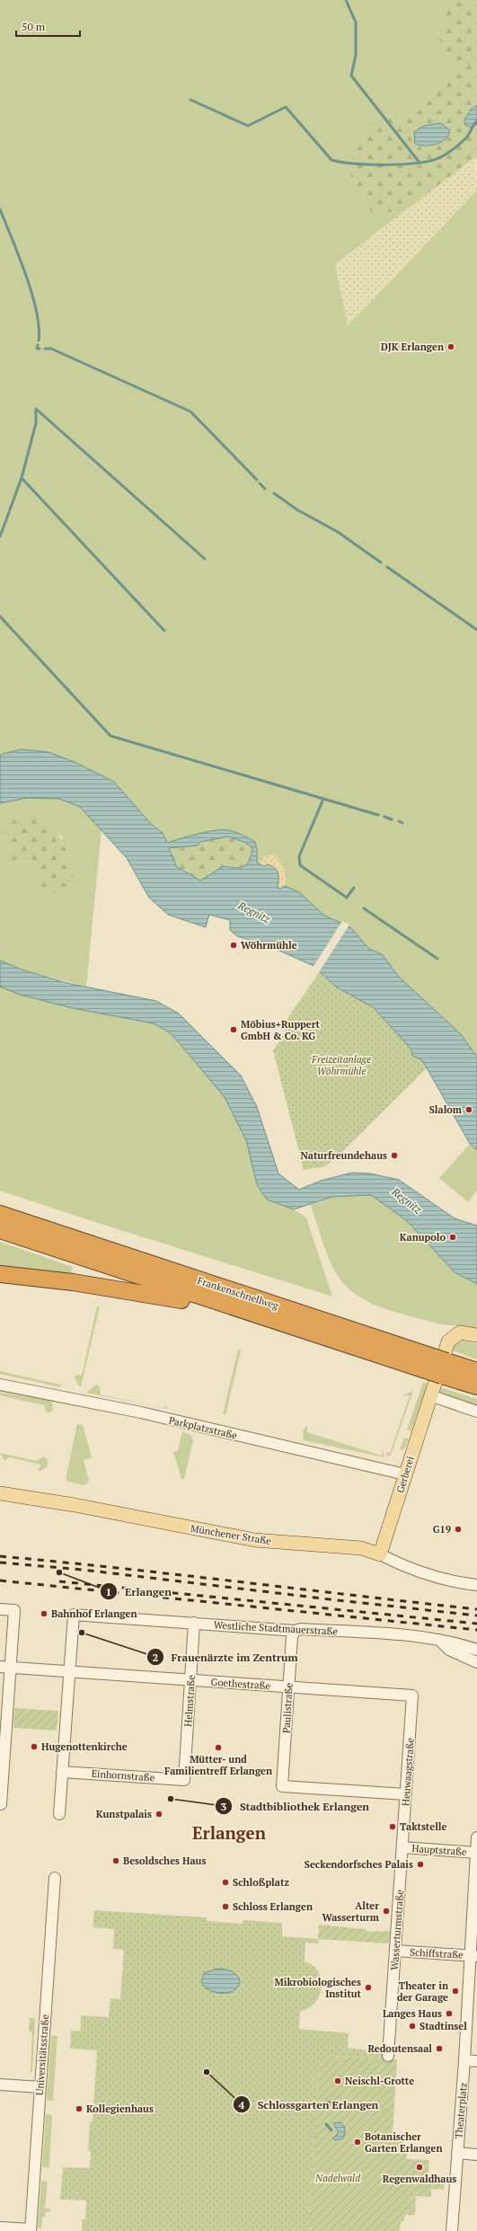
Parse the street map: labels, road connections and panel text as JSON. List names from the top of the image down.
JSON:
{
  "streets": {
    "highway": ["Frankenschnellweg"],
    "main road": ["Gerberei", "Münchener Straße"],
    "street": [
      "Parkplatzstraße",
      "Westliche Stadtmauerstraße",
      "Goethestraße",
      "Helmstraße",
      "Paulistraße",
      "Heuwaagstraße",
      "Einhornstraße",
      "Hauptstraße",
      "Wasserturmstraße",
      "Schiffstraße",
      "Universitätsstraße",
      "Theaterplatz"
    ]
  },
  "crossings": [
    ["Parkplatzstraße", "Gerberei"],
    ["Gerberei", "Münchener Straße"],
    ["Westliche Stadtmauerstraße", "Goethestraße"],
    ["Westliche Stadtmauerstraße", "Helmstraße"],
    ["Westliche Stadtmauerstraße", "Paulistraße"],
    ["Goethestraße", "Helmstraße"],
    ["Goethestraße", "Paulistraße"],
    ["Goethestraße", "Heuwaagstraße"],
    ["Helmstraße", "Einhornstraße"],
    ["Paulistraße", "Heuwaagstraße"],
    ["Heuwaagstraße", "Hauptstraße"],
    ["Heuwaagstraße", "Wasserturmstraße"],
    ["Hauptstraße", "Wasserturmstraße"],
    ["Hauptstraße", "Theaterplatz"],
    ["Wasserturmstraße", "Schiffstraße"],
    ["Schiffstraße", "Theaterplatz"]
  ],
  "districts": ["Erlangen"],
  "water": ["Regnitz"],
  "parks": ["Freizeitanlage Wöhrmühle", "Nadelwald"],
  "places": [
    "DJK Erlangen",
    "Wöhrmühle",
    "Möbius+Ruppert GmbH & Co. KG",
    "Slalom",
    "Naturfreundehaus",
    "Kanupolo",
    "G19",
    "Erlangen",
    "Bahnhof Erlangen",
    "Frauenärzte im Zentrum",
    "Hugenottenkirche",
    "Mütter- und Familientreff Erlangen",
    "Stadtbibliothek Erlangen",
    "Kunstpalais",
    "Taktstelle",
    "Besoldsches Haus",
    "Seckendorfsches Palais",
    "Schloßplatz",
    "Schloss Erlangen",
    "Alter Wasserturm",
    "Mikrobiologisches Institut",
    "Theater in der Garage",
    "Langes Haus",
    "Stadtinsel",
    "Redoutensaal",
    "Schlossgarten Erlangen",
    "Neischl-Grotte",
    "Kollegienhaus",
    "Botanischer Garten Erlangen",
    "Regenwaldhaus"
  ],
  "scale_bar": "50 m"
}
